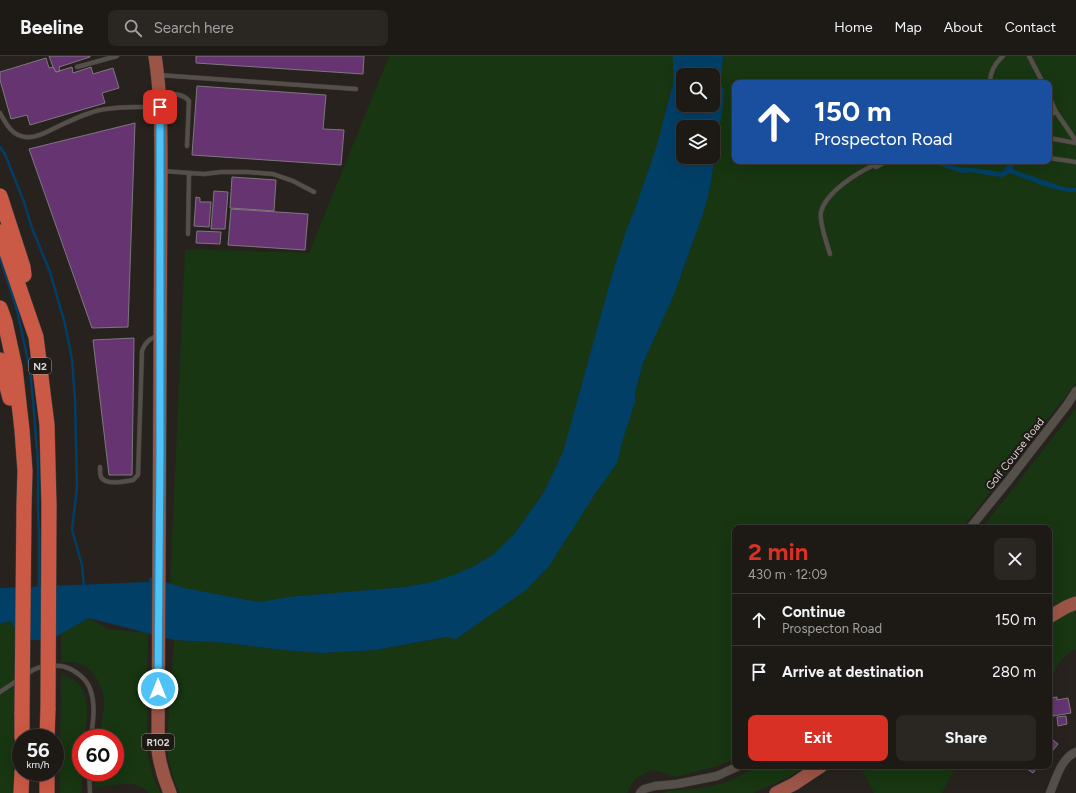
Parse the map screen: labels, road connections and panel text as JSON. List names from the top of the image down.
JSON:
{
  "streets": {
    "highway": ["N2"],
    "main road": ["R102"],
    "street": ["Golf Course Road"]
  },
  "page": {
    "header": "Beeline",
    "search": "Search here",
    "nav": [
      "Home",
      "Map",
      "About",
      "Contact"
    ],
    "turn": ["150 m", "Prospecton Road"],
    "heading": ["2 min", "430 m · 12:09"],
    "list": [
      {
        "name": "Continue",
        "note": "Prospecton Road",
        "value": "150 m"
      },
      {
        "name": "Arrive at destination",
        "value": "280 m"
      }
    ],
    "buttons": ["Exit", "Share"],
    "speed": "56 km/h",
    "limit": "60"
  }
}
